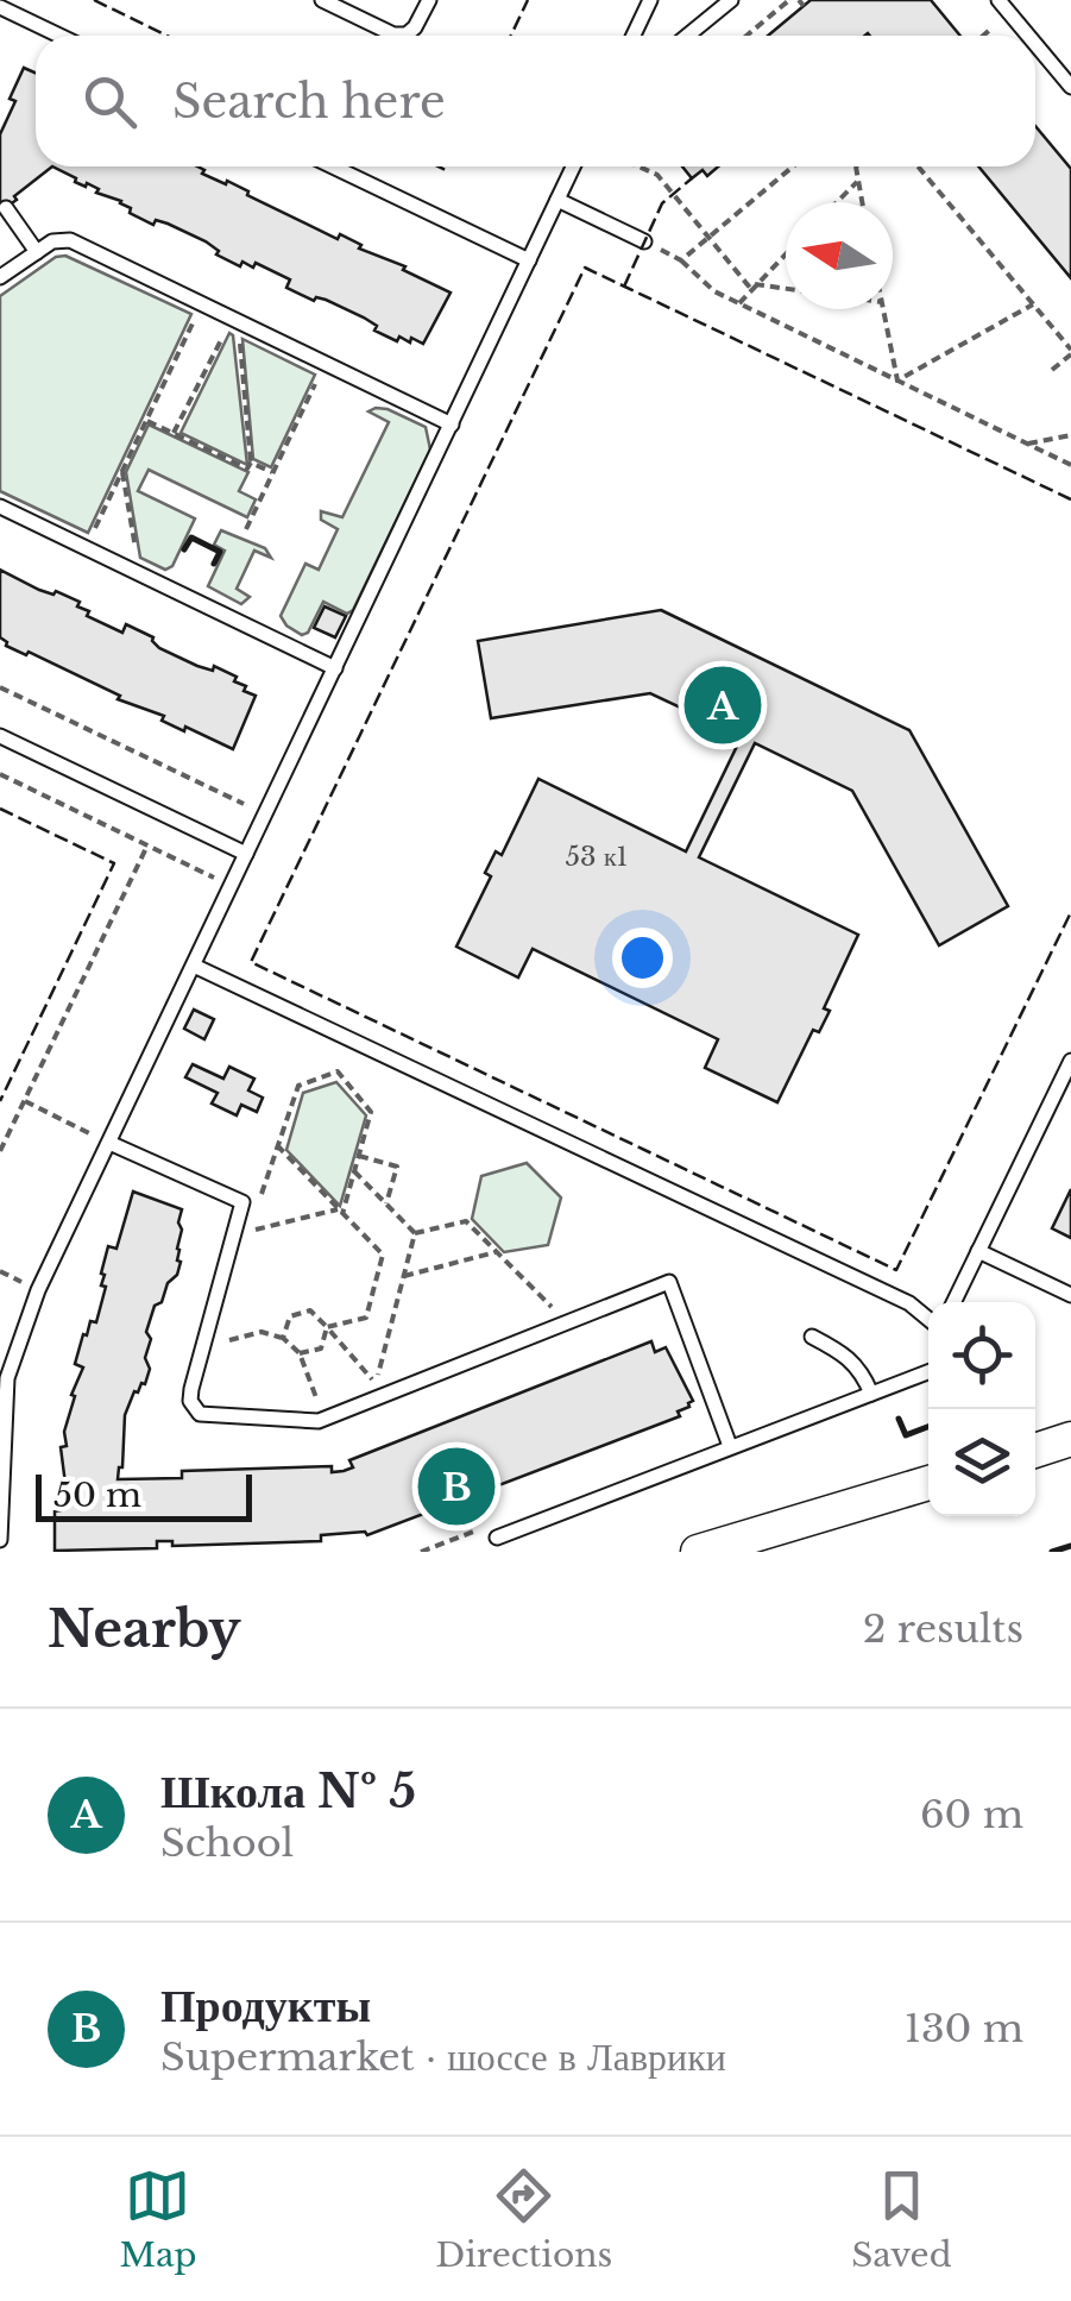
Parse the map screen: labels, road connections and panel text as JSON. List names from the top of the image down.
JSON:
{
  "house_numbers": ["53 к1"],
  "scale_bar": "50 m",
  "north": "left",
  "page": {
    "search": "Search here",
    "pins": ["A", "B"],
    "scale": "50 m",
    "heading": ["Nearby", "2 results"],
    "list": [
      {
        "mark": "A",
        "name": "Школа № 5",
        "note": "School",
        "value": "60 m"
      },
      {
        "mark": "B",
        "name": "Продукты",
        "note": "Supermarket · шоссе в Лаврики",
        "value": "130 m"
      }
    ],
    "nav": ["Map", "Directions", "Saved"]
  }
}
